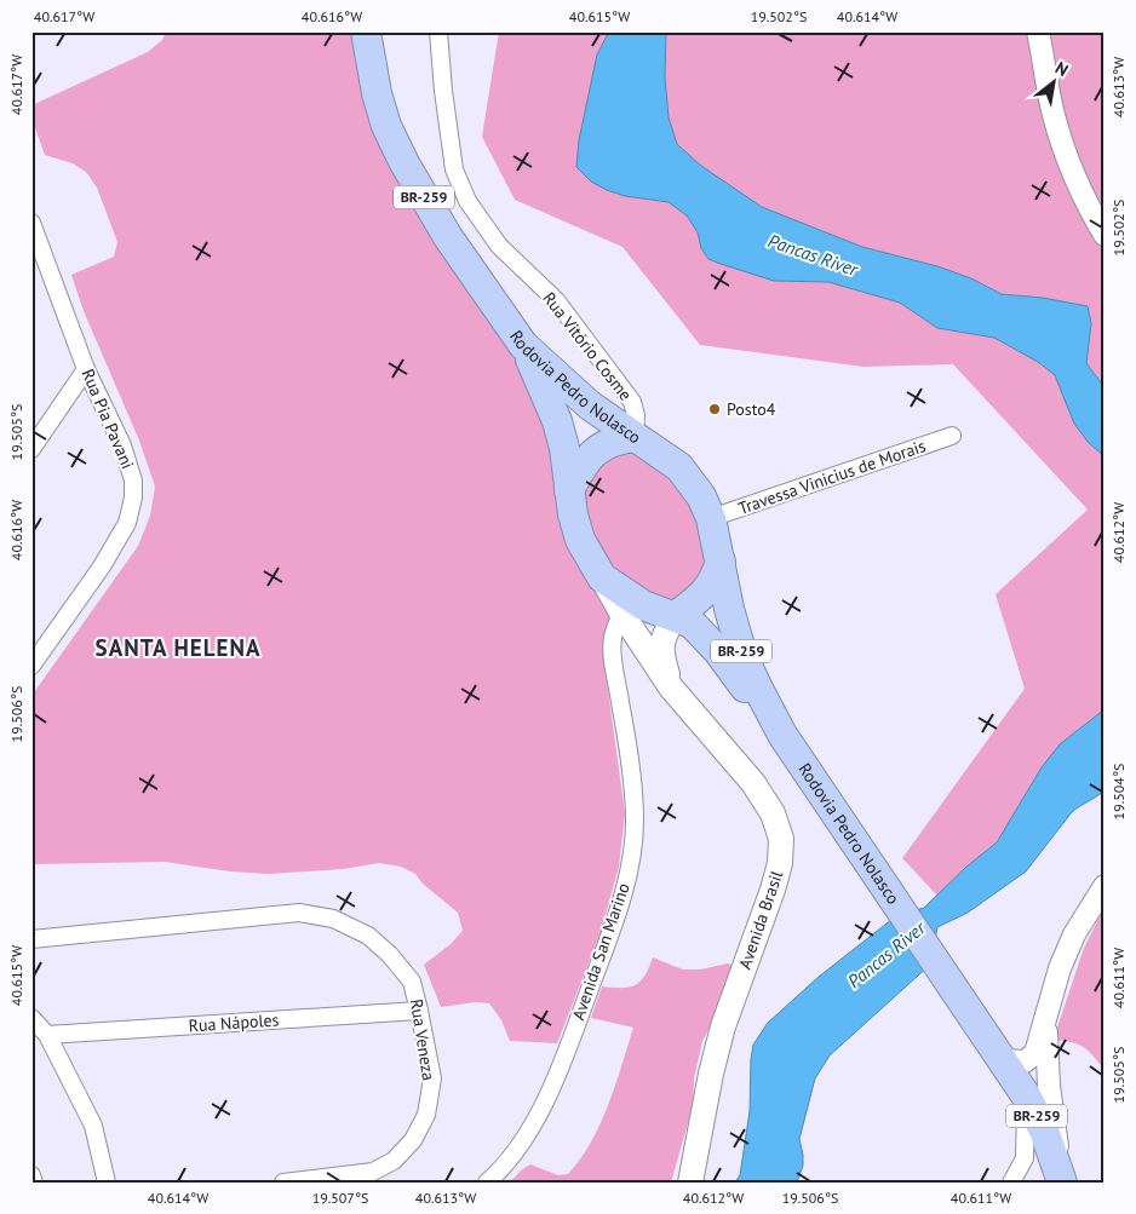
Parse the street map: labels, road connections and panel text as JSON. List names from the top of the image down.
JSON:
{
  "streets": {
    "highway": ["BR-259", "Rodovia Pedro Nolasco"],
    "main road": ["Avenida Brasil"],
    "street": [
      "Rua Vitório Cosme",
      "Rua Pia Pavani",
      "Travessa Vinicius de Morais",
      "Avenida San Marino",
      "Rua Nápoles",
      "Rua Veneza"
    ]
  },
  "crossings": [
    ["BR-259", "Rua Vitório Cosme"],
    ["BR-259", "Rodovia Pedro Nolasco"],
    ["BR-259", "Travessa Vinicius de Morais"],
    ["BR-259", "Avenida Brasil"],
    ["Rua Vitório Cosme", "Rodovia Pedro Nolasco"],
    ["Rua Vitório Cosme", "Travessa Vinicius de Morais"],
    ["Rua Vitório Cosme", "Avenida Brasil"],
    ["Rodovia Pedro Nolasco", "Travessa Vinicius de Morais"],
    ["Rodovia Pedro Nolasco", "Avenida Brasil"],
    ["Travessa Vinicius de Morais", "Avenida Brasil"],
    ["Avenida Brasil", "Avenida San Marino"],
    ["Rua Nápoles", "Rua Veneza"]
  ],
  "districts": ["SANTA HELENA"],
  "water": ["Pancas River"],
  "places": ["Posto4"],
  "north": "top right",
  "coordinates": [
    "40.617°W",
    "40.616°W",
    "40.615°W",
    "19.502°S",
    "40.614°W",
    "40.613°W",
    "19.505°S",
    "40.612°W",
    "19.506°S",
    "19.504°S",
    "40.611°W",
    "19.507°S"
  ]
}
